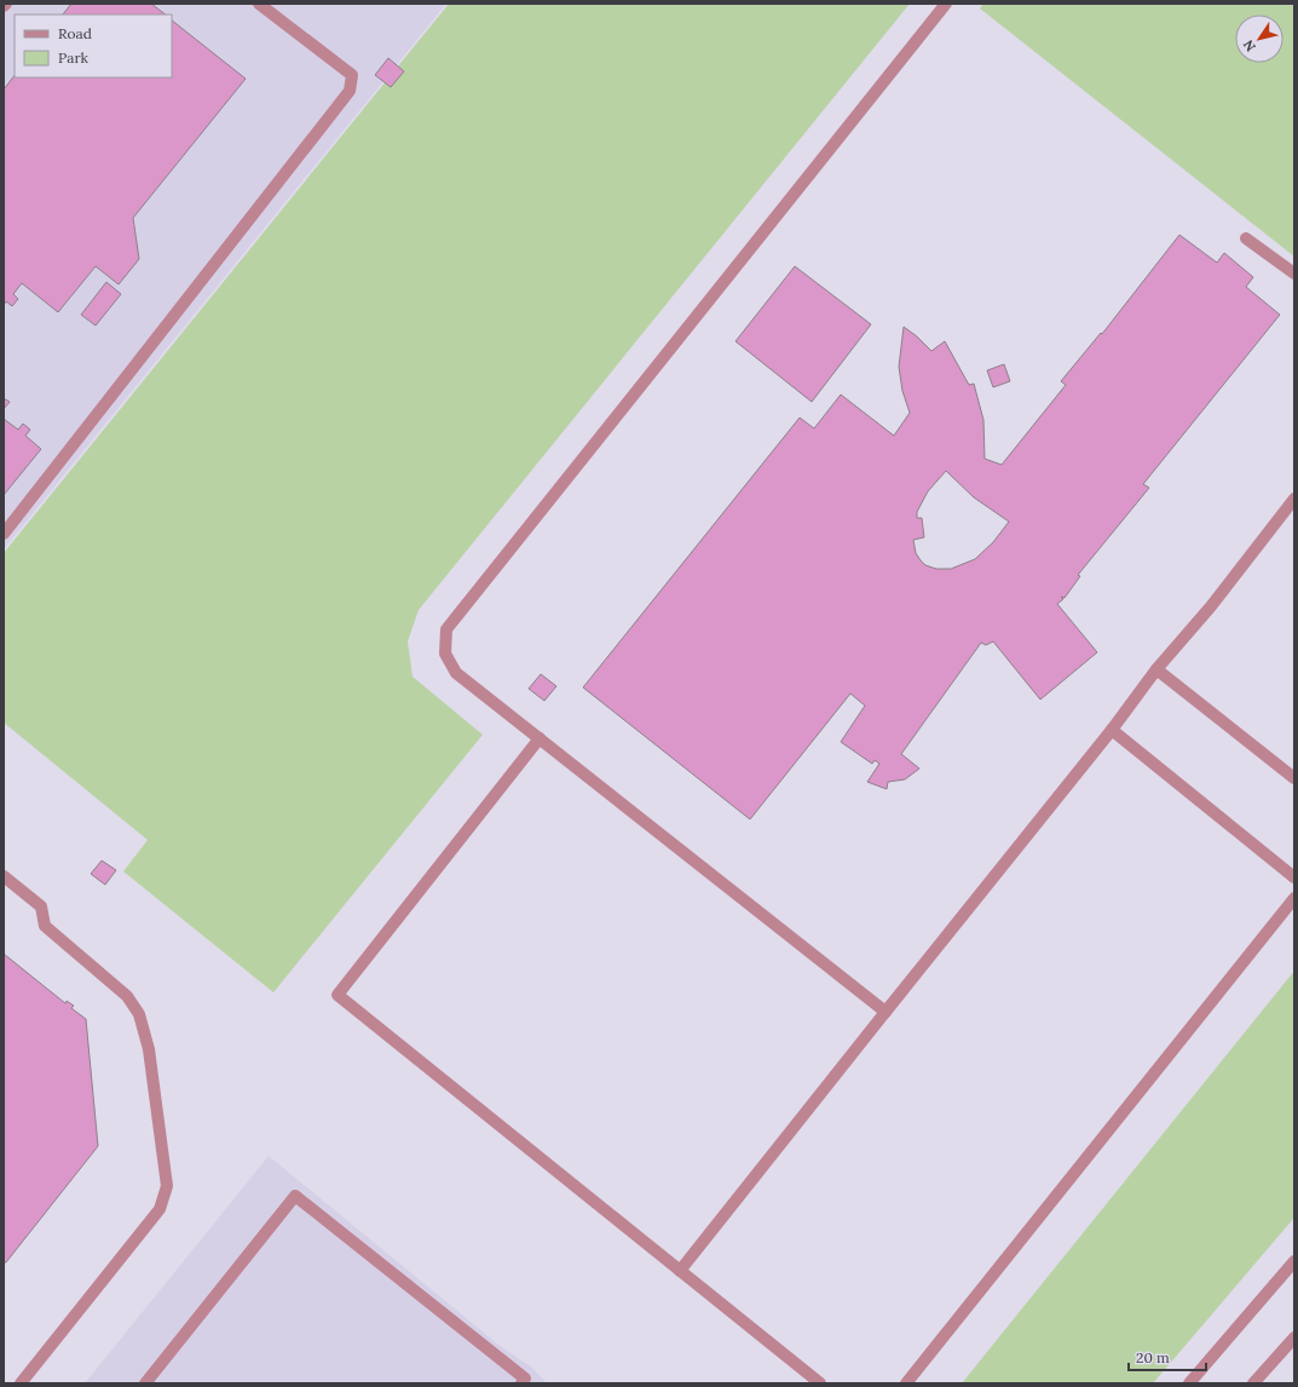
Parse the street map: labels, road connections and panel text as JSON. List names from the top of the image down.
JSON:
{
  "legend": ["Road", "Park"],
  "scale_bar": "20 m",
  "north": "bottom left"
}
